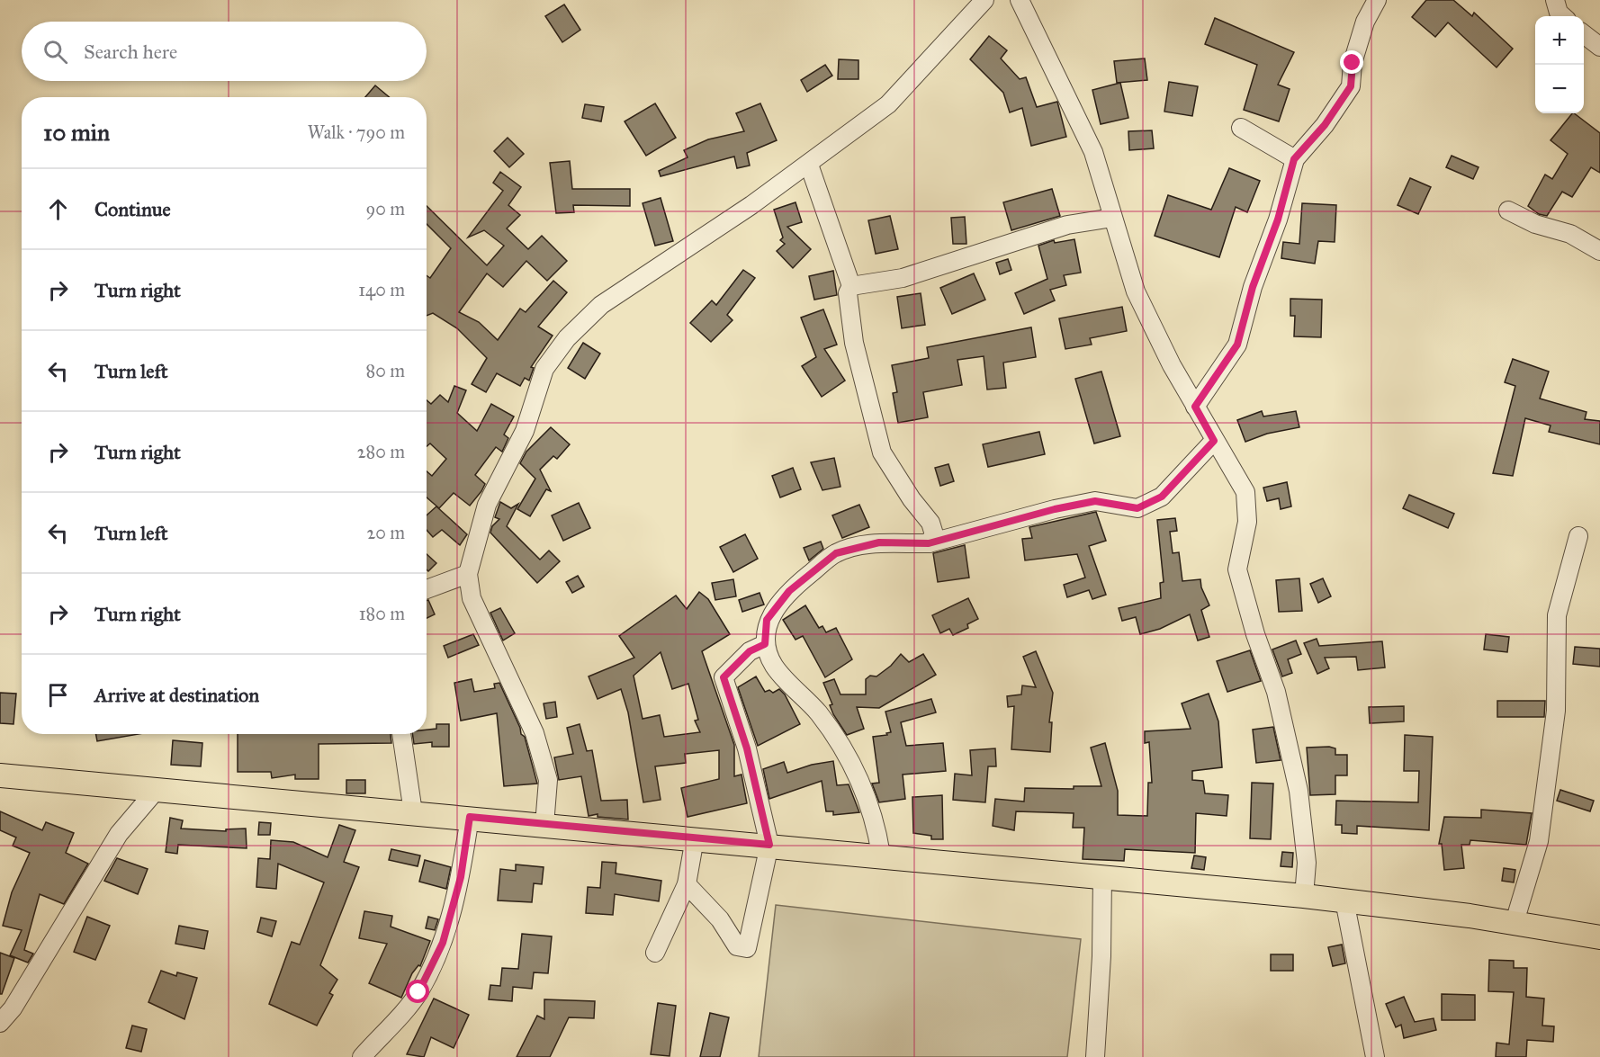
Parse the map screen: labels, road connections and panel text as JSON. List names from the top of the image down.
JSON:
{
  "page": {
    "map_buttons": ["+", "−"],
    "search": "Search here",
    "heading": ["10 min", "Walk · 790 m"],
    "list": [
      ["Continue", "90 m"],
      ["Turn right", "140 m"],
      ["Turn left", "80 m"],
      ["Turn right", "280 m"],
      ["Turn left", "20 m"],
      ["Turn right", "180 m"],
      "Arrive at destination"
    ]
  }
}
